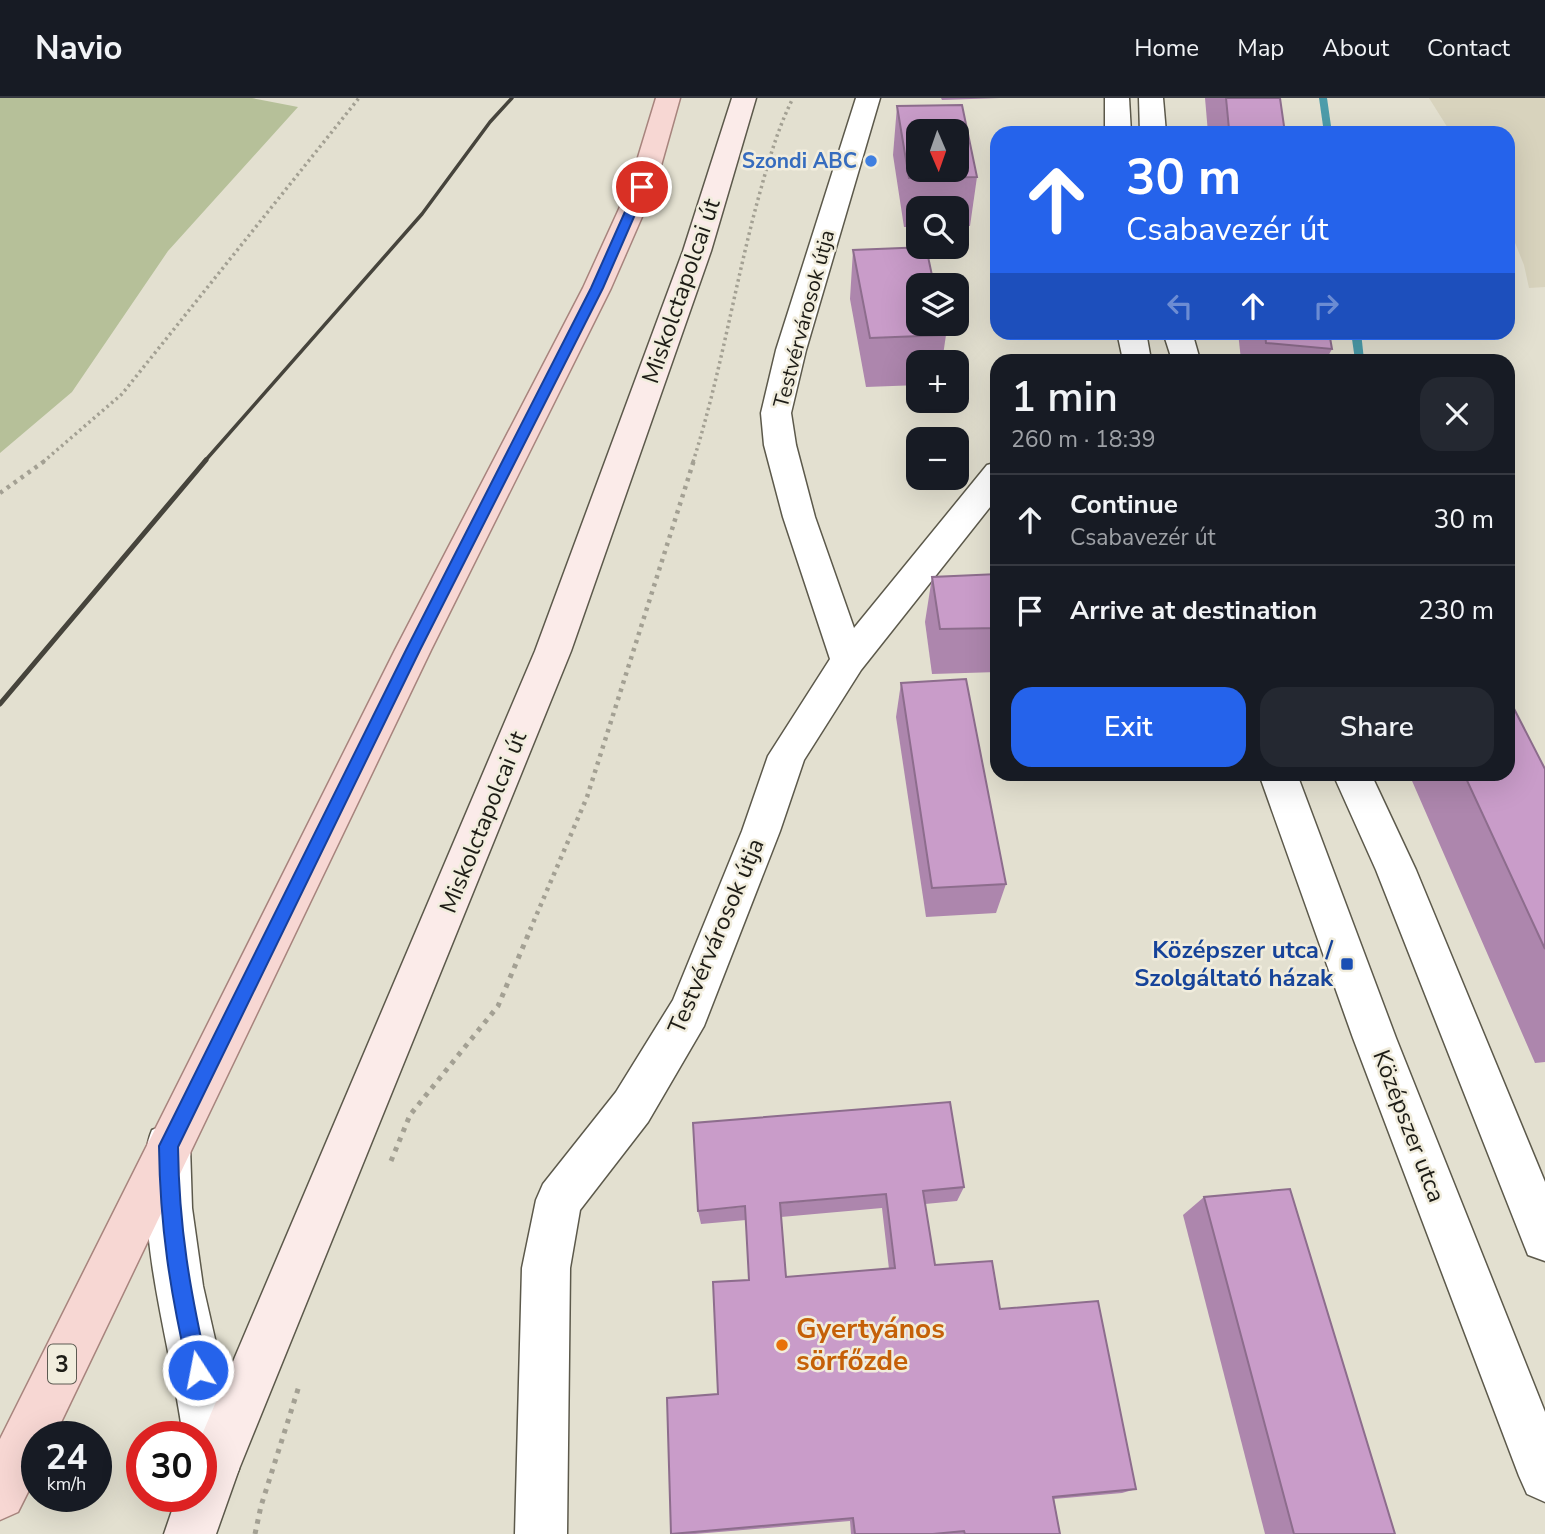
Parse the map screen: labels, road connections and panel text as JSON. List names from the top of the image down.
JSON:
{
  "streets": {
    "main road": ["3"],
    "street": ["Miskolctapolcai út", "Testvérvárosok útja", "Középszer utca"]
  },
  "places": {
    "other": ["Szondi ABC", "Gyertyános sörfőzde"],
    "transit": ["Középszer utca / Szolgáltató házak"]
  },
  "north": "bottom",
  "page": {
    "header": "Navio",
    "nav": [
      "Home",
      "Map",
      "About",
      "Contact"
    ],
    "map_buttons": ["+", "−"],
    "turn": ["30 m", "Csabavezér út"],
    "heading": ["1 min", "260 m · 18:39"],
    "list": [
      {
        "name": "Continue",
        "note": "Csabavezér út",
        "value": "30 m"
      },
      {
        "name": "Arrive at destination",
        "value": "230 m"
      }
    ],
    "buttons": ["Exit", "Share"],
    "speed": "24 km/h",
    "limit": "30"
  }
}
